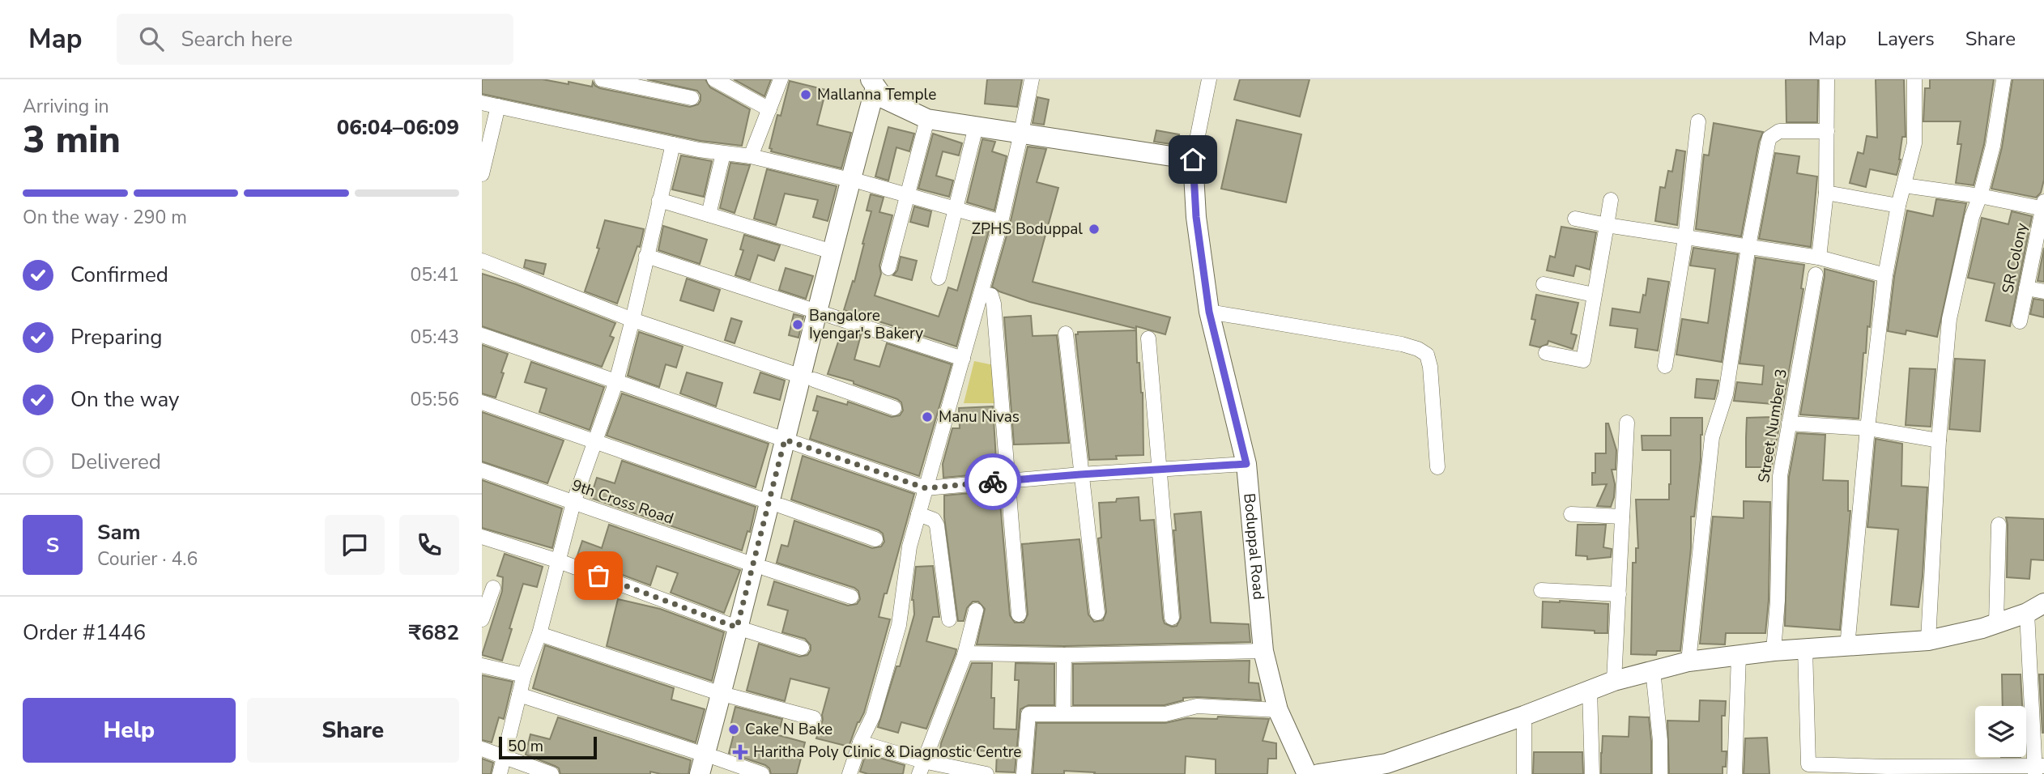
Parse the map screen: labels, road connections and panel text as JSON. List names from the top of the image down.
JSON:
{
  "streets": {
    "street": [
      "SR Colony",
      "Street Number 3",
      "9th Cross Road",
      "Boduppal Road"
    ]
  },
  "places": {
    "other": [
      "Mallanna Temple",
      "ZPHS Boduppal",
      "Bangalore Iyengar's Bakery",
      "Manu Nivas",
      "Cake N Bake"
    ],
    "health": ["Haritha Poly Clinic & Diagnostic Centre"]
  },
  "scale_bar": "50 m",
  "page": {
    "header": "Map",
    "search": "Search here",
    "nav": ["Map", "Layers", "Share"],
    "heading": ["3 min", "Arriving in", "06:04–06:09"],
    "panel": [
      "Sam",
      "Courier · 4.6",
      "Order #1446",
      "₹682"
    ],
    "bar": "On the way · 290 m",
    "list": [
      ["Confirmed", "05:41"],
      ["Preparing", "05:43"],
      ["On the way", "05:56"],
      "Delivered"
    ],
    "round": "S",
    "buttons": ["Help", "Share"],
    "scale": "50 m"
  }
}
